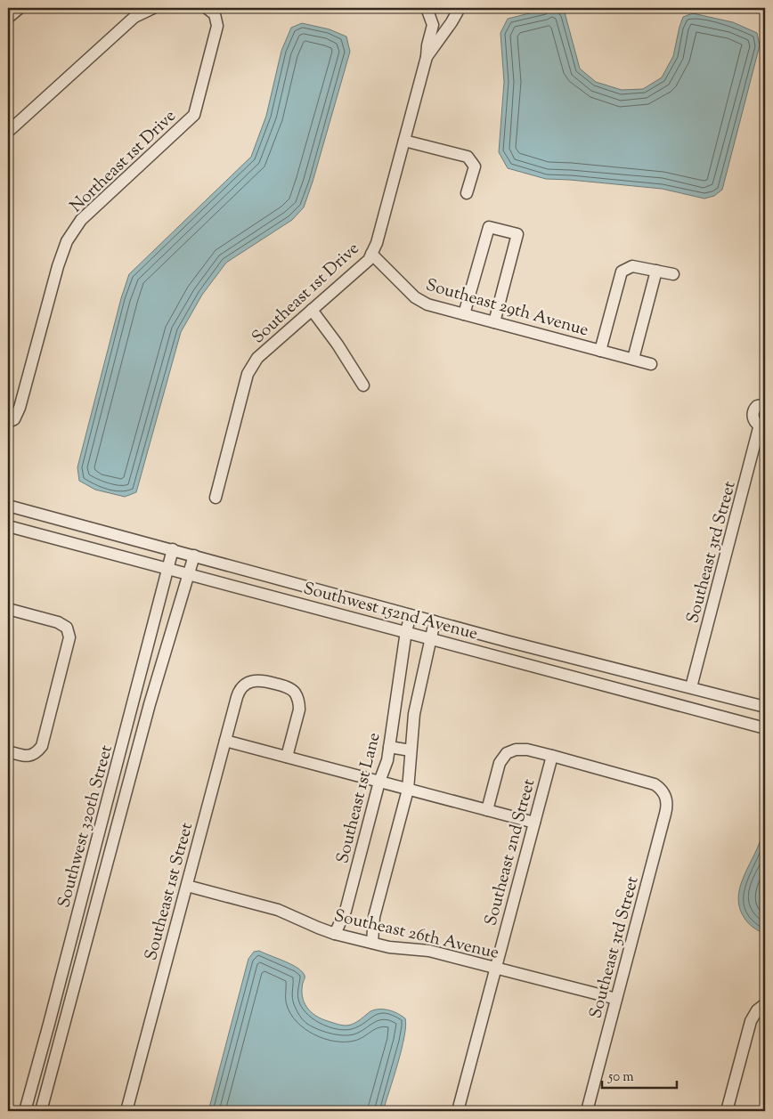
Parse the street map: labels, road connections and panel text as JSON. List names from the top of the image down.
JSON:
{
  "streets": {
    "street": [
      "Northeast 1st Drive",
      "Southeast 1st Drive",
      "Southeast 29th Avenue",
      "Southeast 3rd Street",
      "Southwest 152nd Avenue",
      "Southeast 1st Lane",
      "Southwest 320th Street",
      "Southeast 2nd Street",
      "Southeast 1st Street",
      "Southeast 26th Avenue"
    ]
  },
  "crossings": [
    ["Southeast 1st Drive", "Southeast 29th Avenue"],
    ["Southeast 3rd Street", "Southwest 152nd Avenue"],
    ["Southeast 3rd Street", "Southeast 2nd Street"],
    ["Southeast 3rd Street", "Southeast 26th Avenue"],
    ["Southwest 152nd Avenue", "Southeast 1st Lane"],
    ["Southwest 152nd Avenue", "Southwest 320th Street"],
    ["Southeast 1st Lane", "Southeast 26th Avenue"],
    ["Southeast 2nd Street", "Southeast 26th Avenue"],
    ["Southeast 1st Street", "Southeast 26th Avenue"]
  ],
  "scale_bar": "50 m"
}
